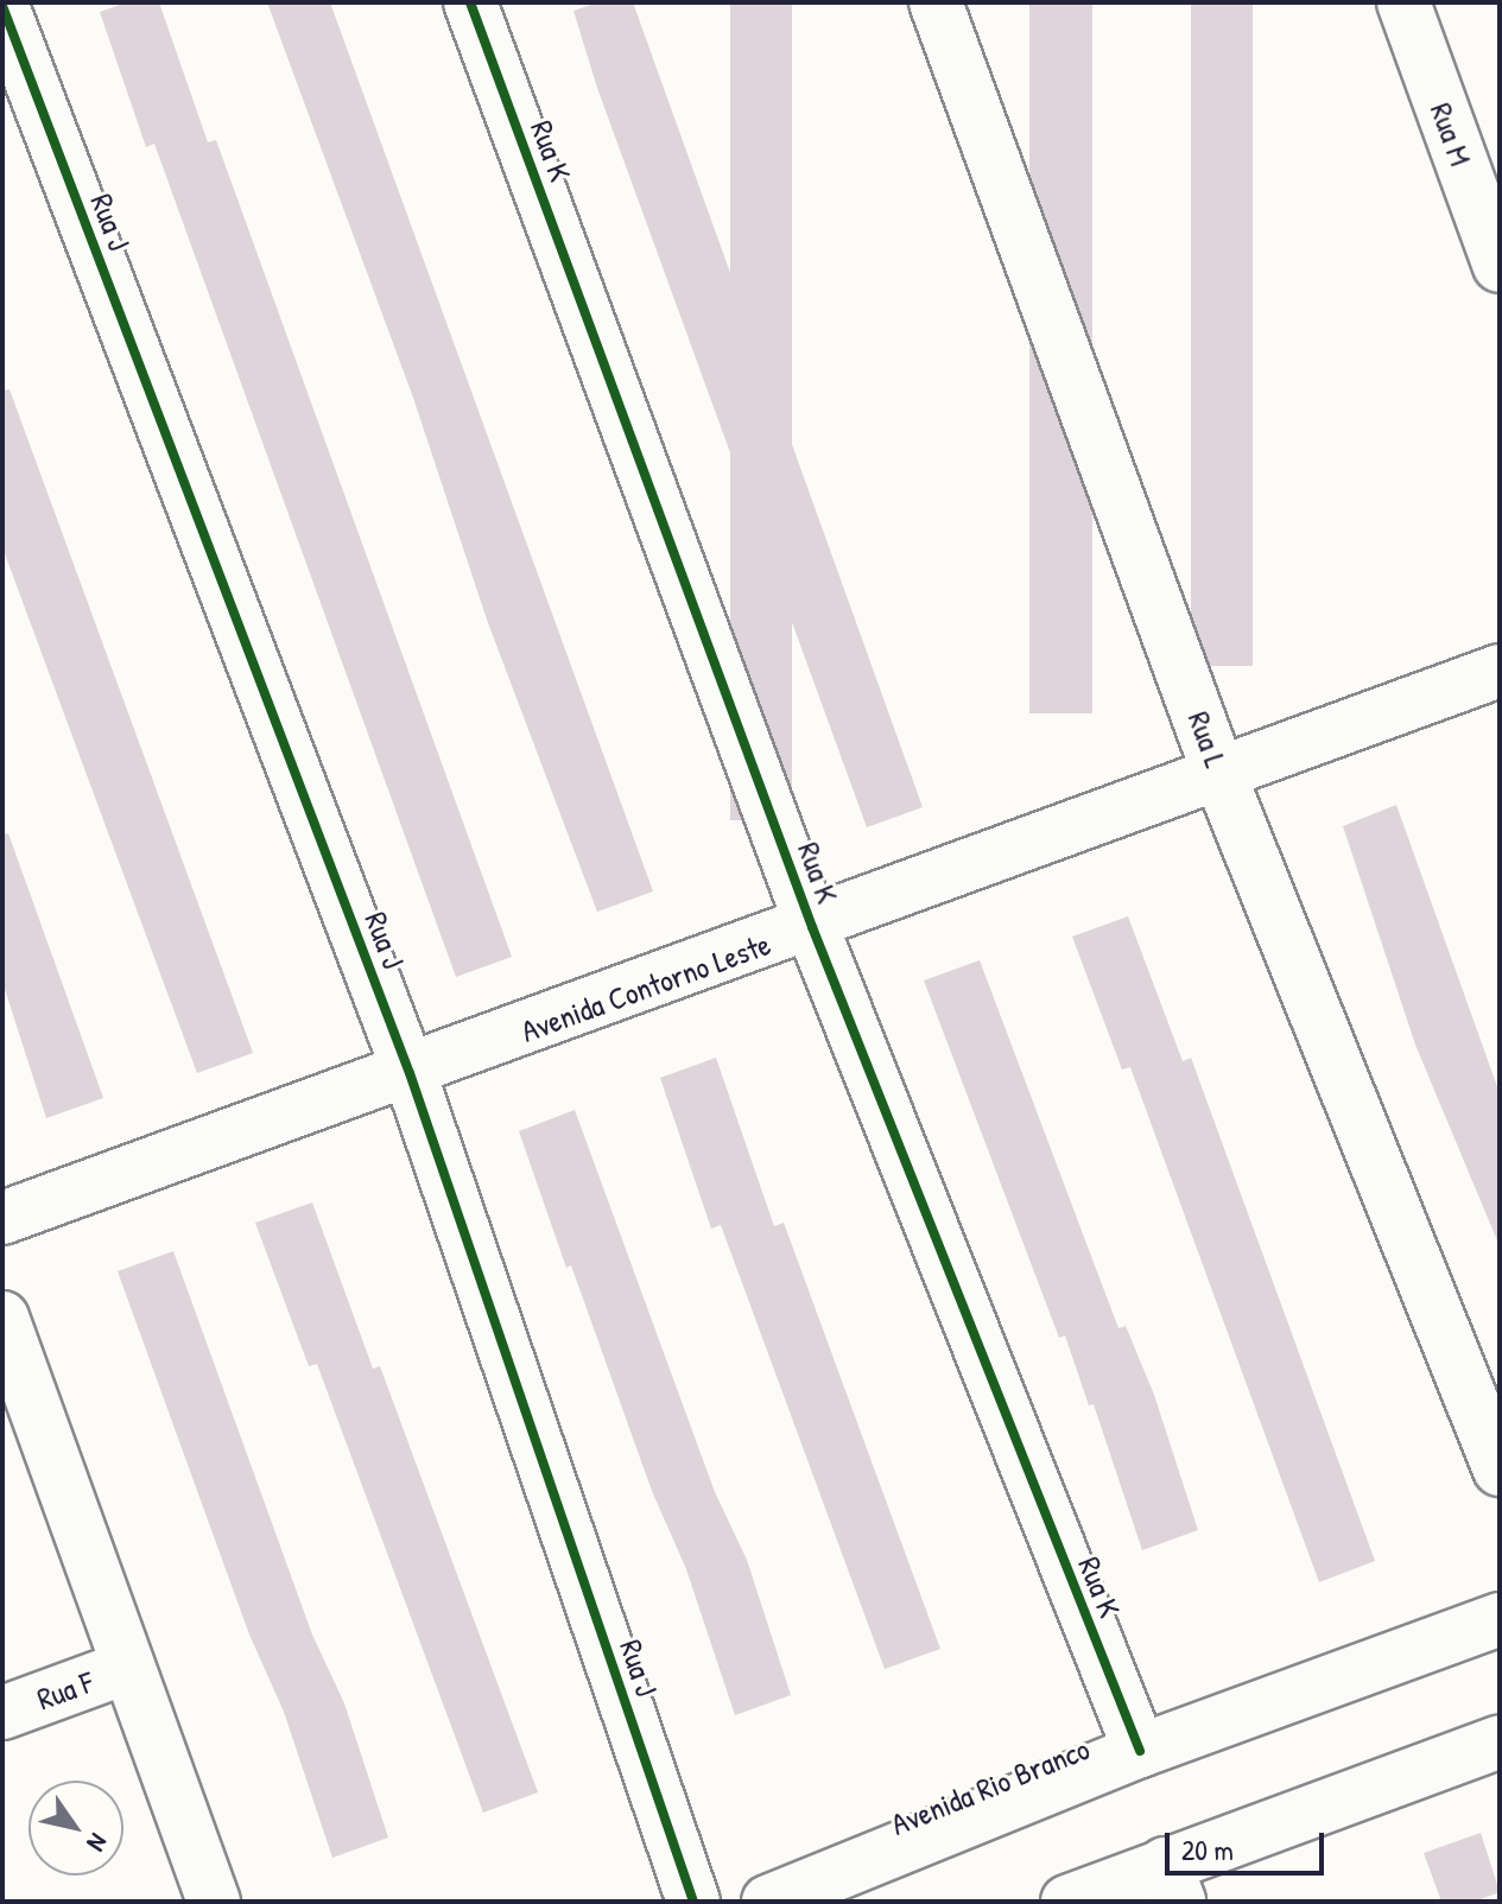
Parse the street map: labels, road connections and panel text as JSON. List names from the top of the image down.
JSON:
{
  "streets": {
    "street": [
      "Rua M",
      "Rua K",
      "Rua J",
      "Rua L",
      "Avenida Contorno Leste",
      "Rua F",
      "Avenida Rio Branco"
    ]
  },
  "crossings": [
    ["Rua K", "Avenida Contorno Leste"],
    ["Rua K", "Avenida Rio Branco"],
    ["Rua J", "Avenida Contorno Leste"],
    ["Rua L", "Avenida Contorno Leste"]
  ],
  "scale_bar": "20 m",
  "north": "bottom right"
}
